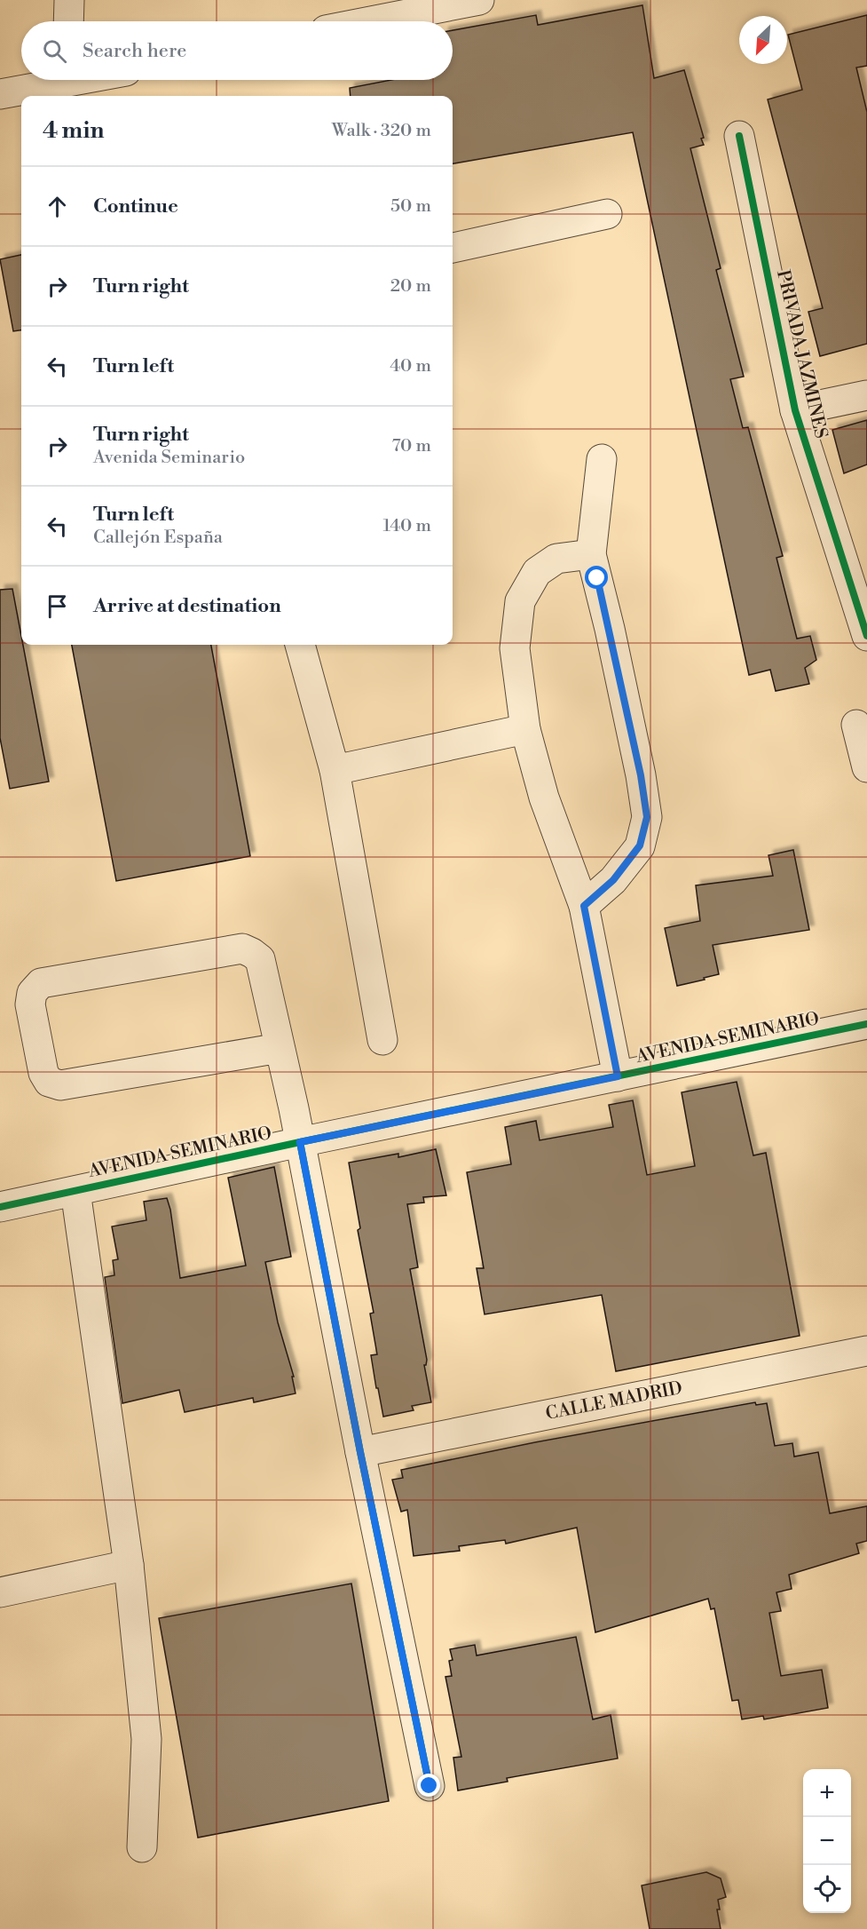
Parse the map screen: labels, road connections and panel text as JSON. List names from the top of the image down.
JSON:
{
  "streets": {
    "street": ["PRIVADA JAZMINES", "AVENIDA SEMINARIO", "CALLE MADRID"]
  },
  "north": "bottom left",
  "page": {
    "search": "Search here",
    "heading": ["4 min", "Walk · 320 m"],
    "list": [
      ["Continue", "50 m"],
      ["Turn right", "20 m"],
      ["Turn left", "40 m"],
      ["Turn right", "Avenida Seminario", "70 m"],
      ["Turn left", "Callejón España", "140 m"],
      "Arrive at destination"
    ],
    "map_buttons": ["+", "−"]
  }
}
